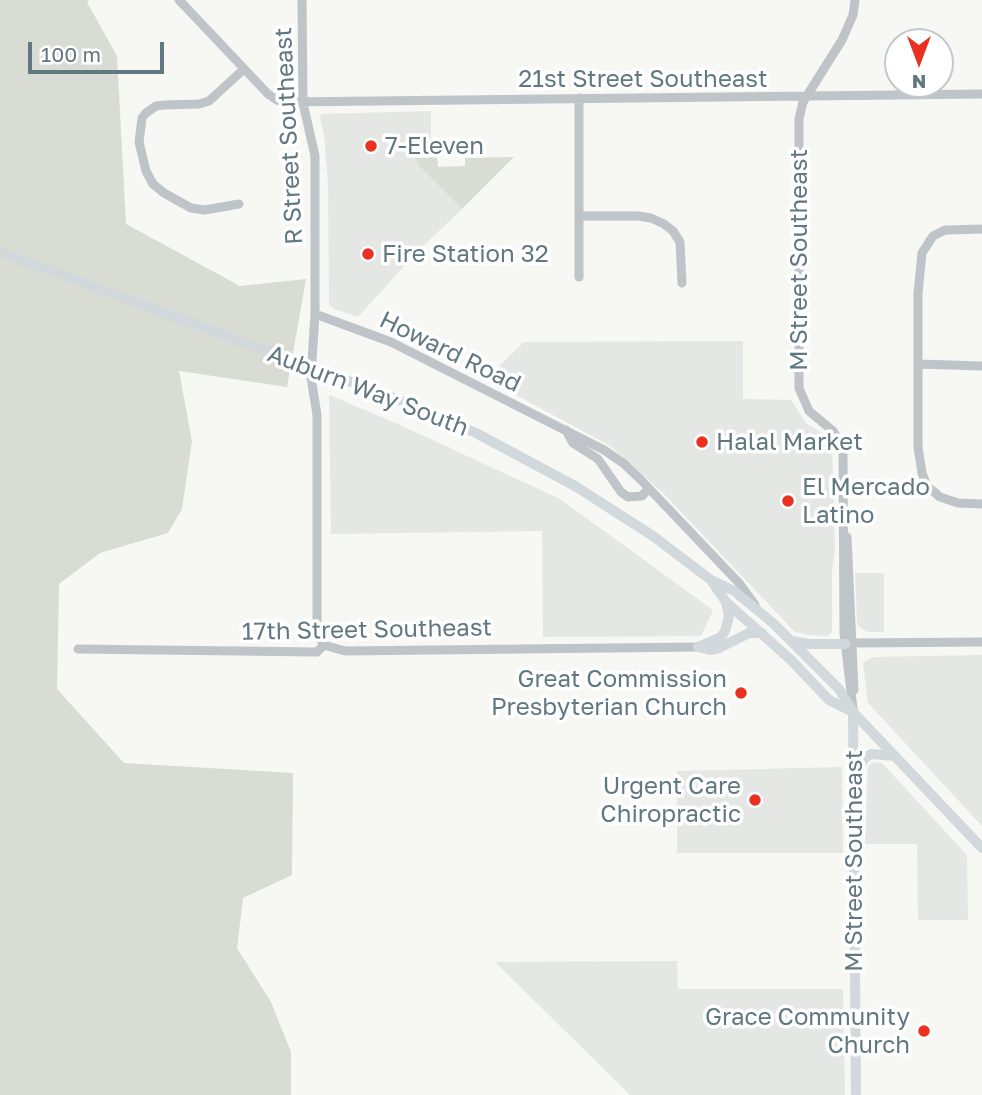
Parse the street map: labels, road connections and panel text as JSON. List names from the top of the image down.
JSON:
{
  "streets": {
    "main road": ["M Street Southeast", "Auburn Way South"],
    "street": [
      "21st Street Southeast",
      "R Street Southeast",
      "Howard Road",
      "17th Street Southeast"
    ]
  },
  "crossings": [
    ["21st Street Southeast", "R Street Southeast"],
    ["21st Street Southeast", "M Street Southeast"],
    ["R Street Southeast", "Howard Road"],
    ["R Street Southeast", "17th Street Southeast"],
    ["M Street Southeast", "Auburn Way South"],
    ["Howard Road", "Auburn Way South"]
  ],
  "places": [
    "7-Eleven",
    "Fire Station 32",
    "Halal Market",
    "El Mercado Latino",
    "Great Commission Presbyterian Church",
    "Urgent Care Chiropractic",
    "Grace Community Church"
  ],
  "scale_bar": "100 m",
  "north": "bottom"
}
